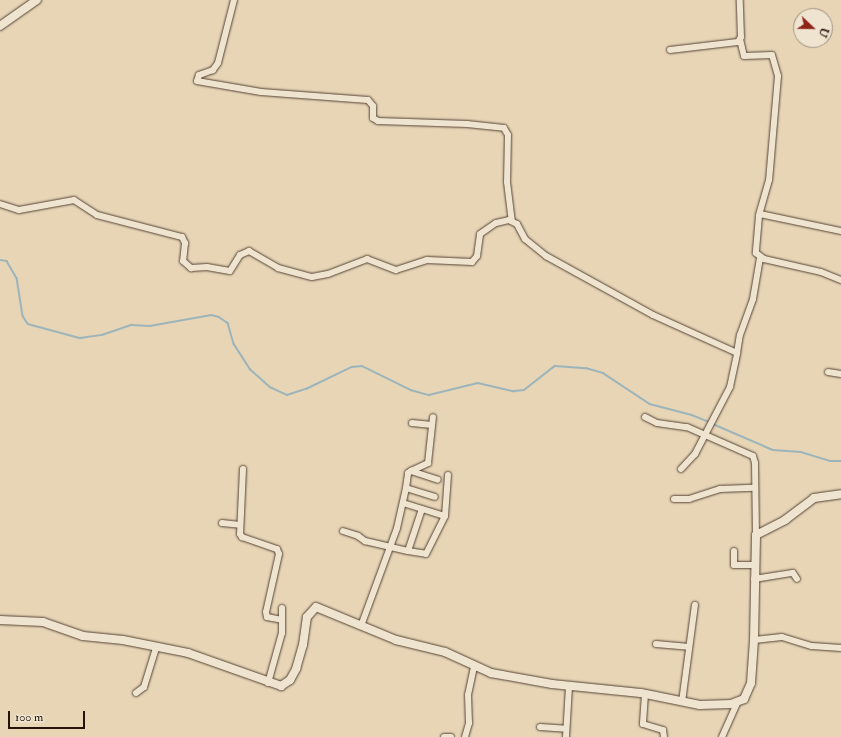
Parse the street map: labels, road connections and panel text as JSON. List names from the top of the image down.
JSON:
{
  "scale_bar": "100 m",
  "north": "right"
}
